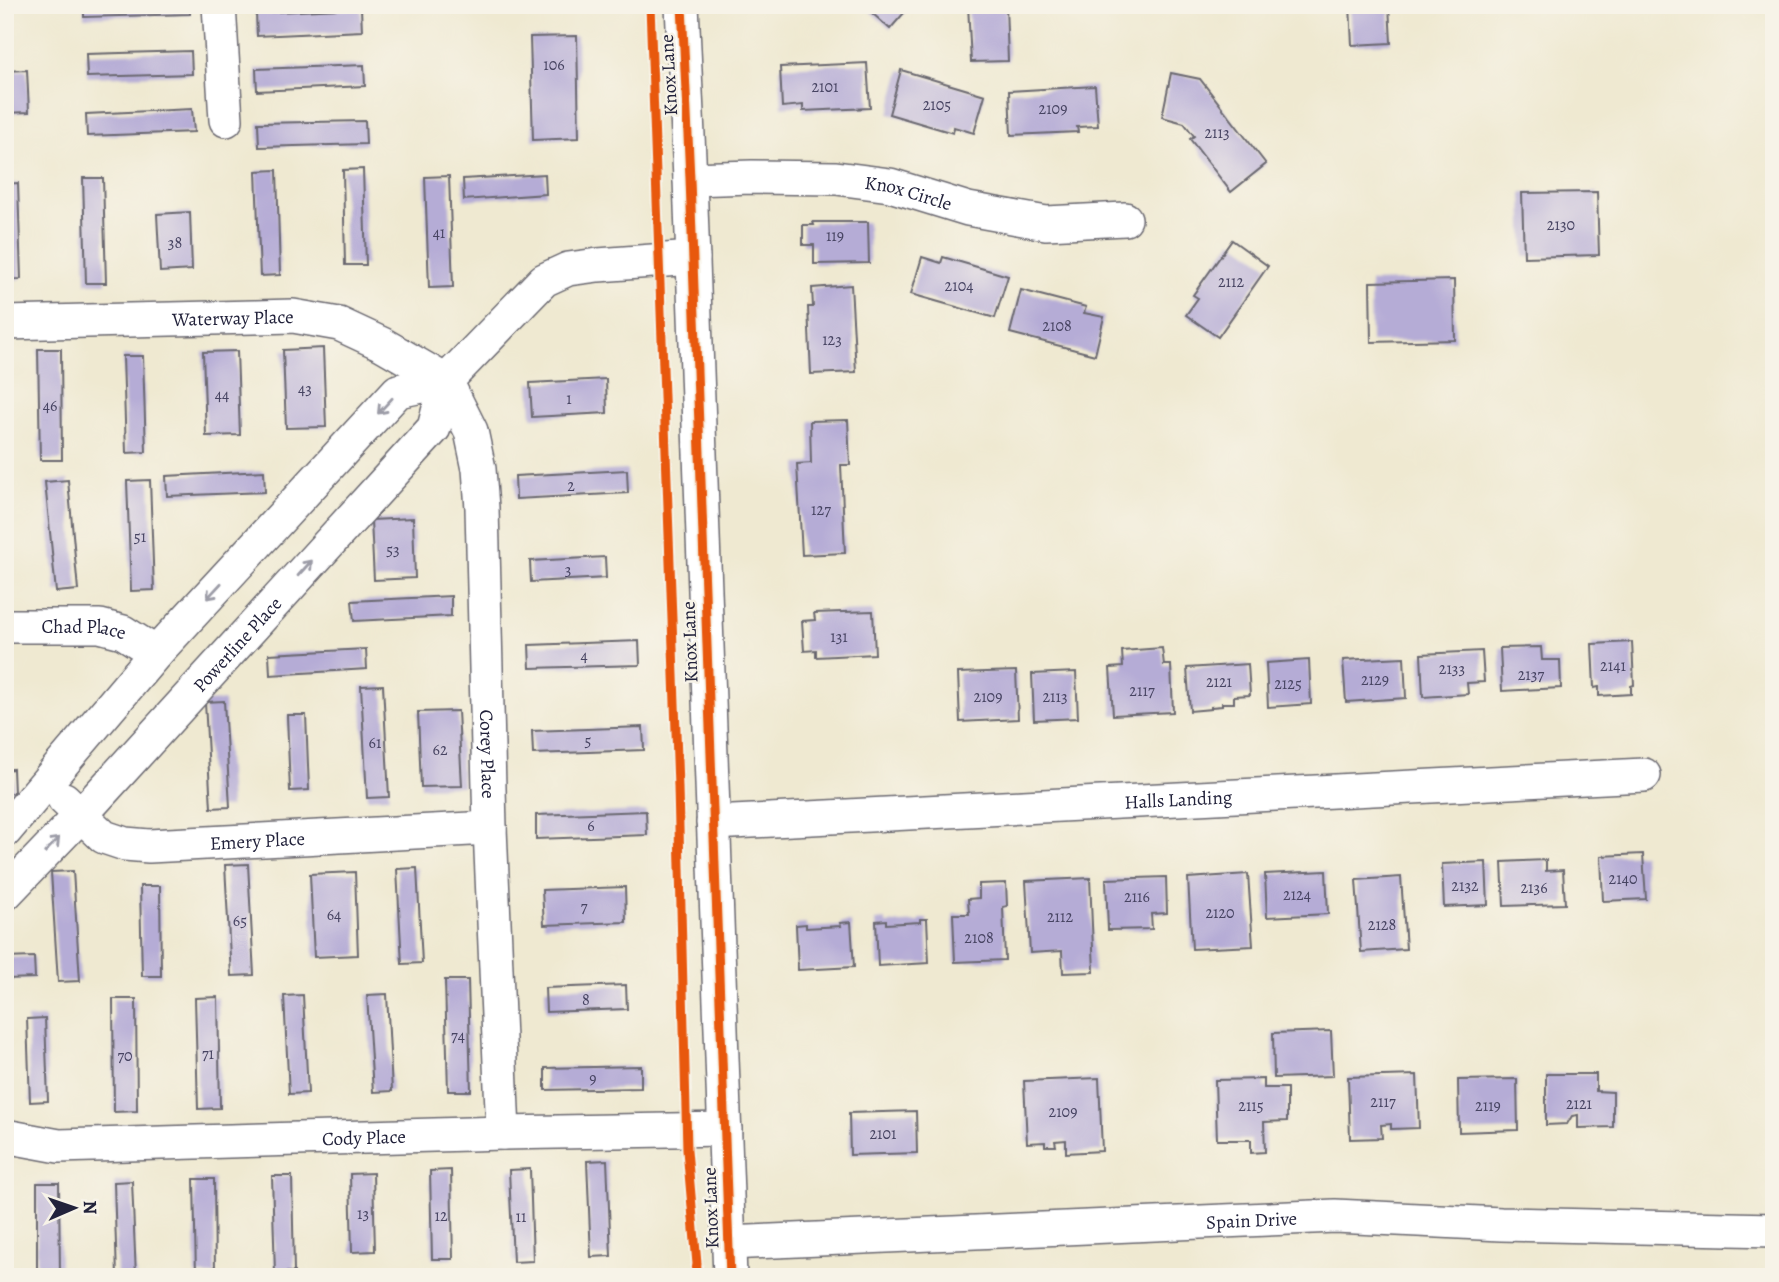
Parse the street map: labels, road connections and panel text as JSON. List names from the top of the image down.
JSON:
{
  "streets": {
    "street": [
      "Knox Lane",
      "Knox Circle",
      "Waterway Place",
      "Chad Place",
      "Powerline Place",
      "Corey Place",
      "Halls Landing",
      "Emery Place",
      "Cody Place",
      "Spain Drive"
    ]
  },
  "crossings": [
    ["Knox Lane", "Knox Circle"],
    ["Knox Lane", "Powerline Place"],
    ["Knox Lane", "Halls Landing"],
    ["Knox Lane", "Cody Place"],
    ["Knox Lane", "Spain Drive"],
    ["Waterway Place", "Powerline Place"],
    ["Waterway Place", "Corey Place"],
    ["Powerline Place", "Corey Place"],
    ["Powerline Place", "Emery Place"],
    ["Corey Place", "Emery Place"],
    ["Corey Place", "Cody Place"]
  ],
  "house_numbers": [
    "106",
    "2101",
    "2105",
    "2109",
    "2113",
    "2130",
    "41",
    "119",
    "38",
    "2112",
    "2104",
    "2108",
    "123",
    "43",
    "44",
    "1",
    "46",
    "2",
    "127",
    "51",
    "53",
    "3",
    "131",
    "4",
    "2141",
    "2133",
    "2137",
    "2129",
    "2121",
    "2125",
    "2117",
    "2109",
    "2113",
    "5",
    "61",
    "62",
    "6",
    "2140",
    "2132",
    "2136",
    "2124",
    "2116",
    "7",
    "2120",
    "64",
    "2112",
    "65",
    "2128",
    "2108",
    "8",
    "74",
    "71",
    "70",
    "9",
    "2117",
    "2121",
    "2115",
    "2119",
    "2109",
    "2101",
    "13",
    "12",
    "11"
  ],
  "north": "right"
}
